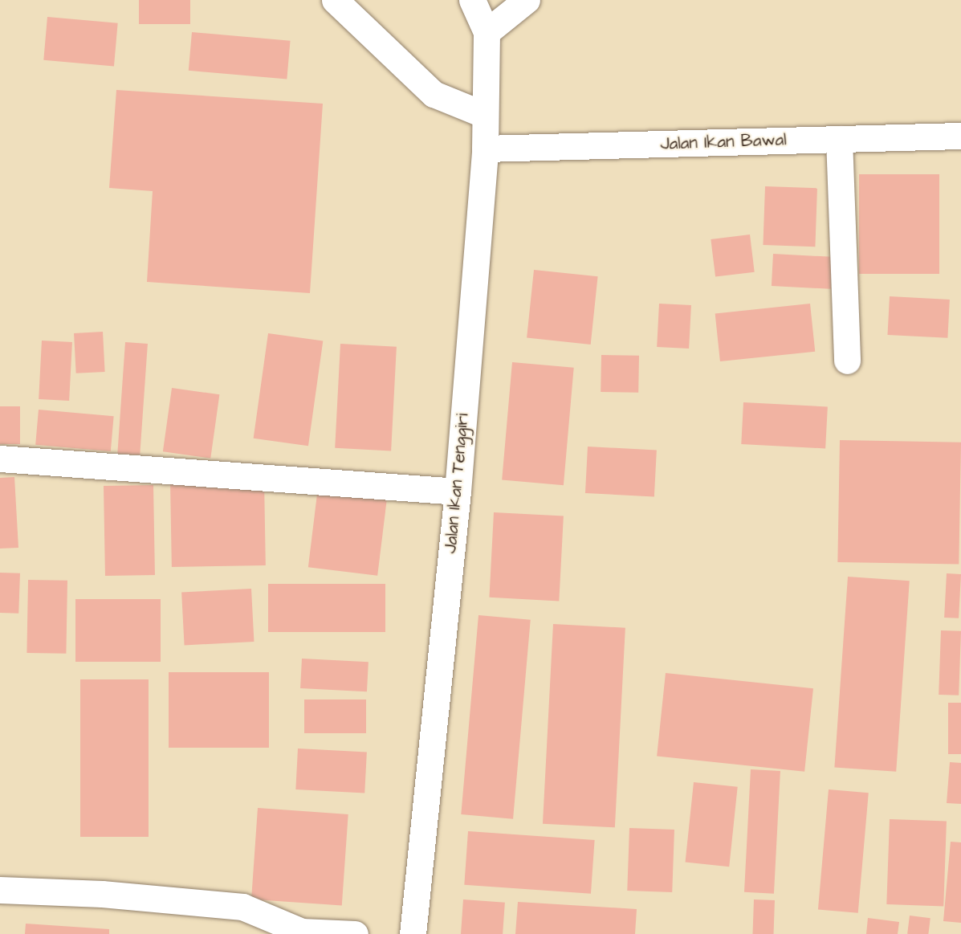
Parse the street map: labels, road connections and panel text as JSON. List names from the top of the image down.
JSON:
{
  "streets": {
    "main road": ["Jalan Ikan Bawal", "Jalan Ikan Tenggiri"]
  },
  "crossings": [
    ["Jalan Ikan Bawal", "Jalan Ikan Tenggiri"]
  ]
}
